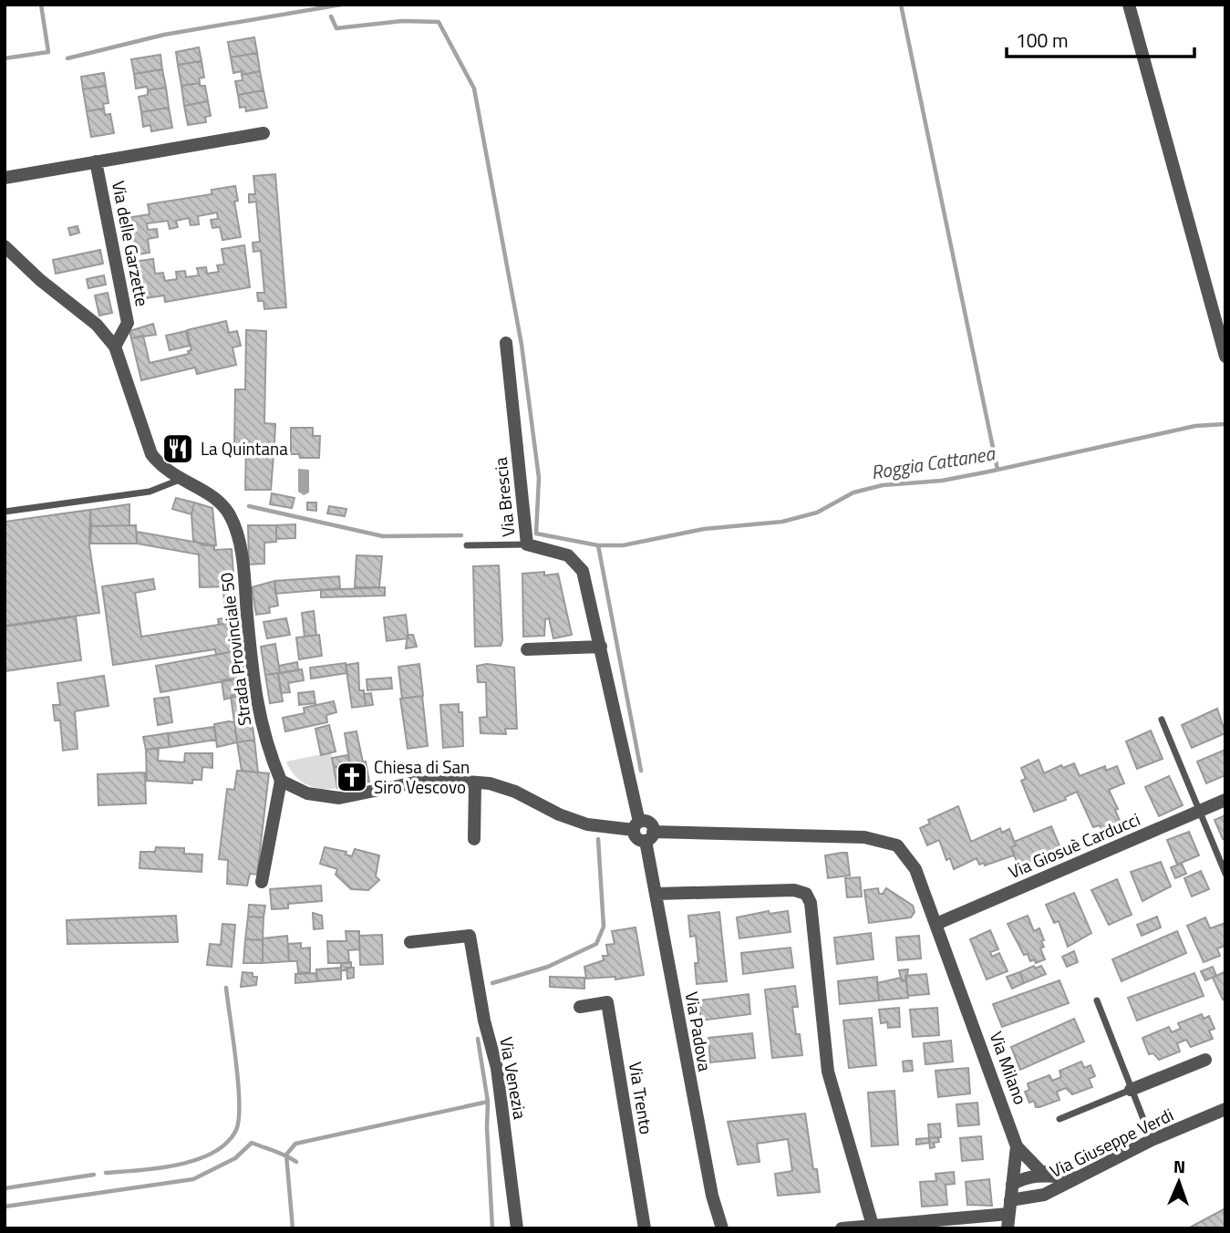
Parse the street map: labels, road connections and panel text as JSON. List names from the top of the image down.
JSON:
{
  "streets": {
    "street": [
      "Via delle Garzette",
      "Via Brescia",
      "Strada Provinciale 50",
      "Via Giosuè Carducci",
      "Via Padova",
      "Via Milano",
      "Via Venezia",
      "Via Trento",
      "Via Giuseppe Verdi"
    ]
  },
  "crossings": [
    ["Via delle Garzette", "Strada Provinciale 50"],
    ["Via Giosuè Carducci", "Via Milano"],
    ["Via Milano", "Via Giuseppe Verdi"]
  ],
  "water": ["Roggia Cattanea"],
  "places": {
    "restaurant": ["La Quintana"],
    "church": ["Chiesa di San Siro Vescovo"]
  },
  "scale_bar": "100 m",
  "north": "top"
}
